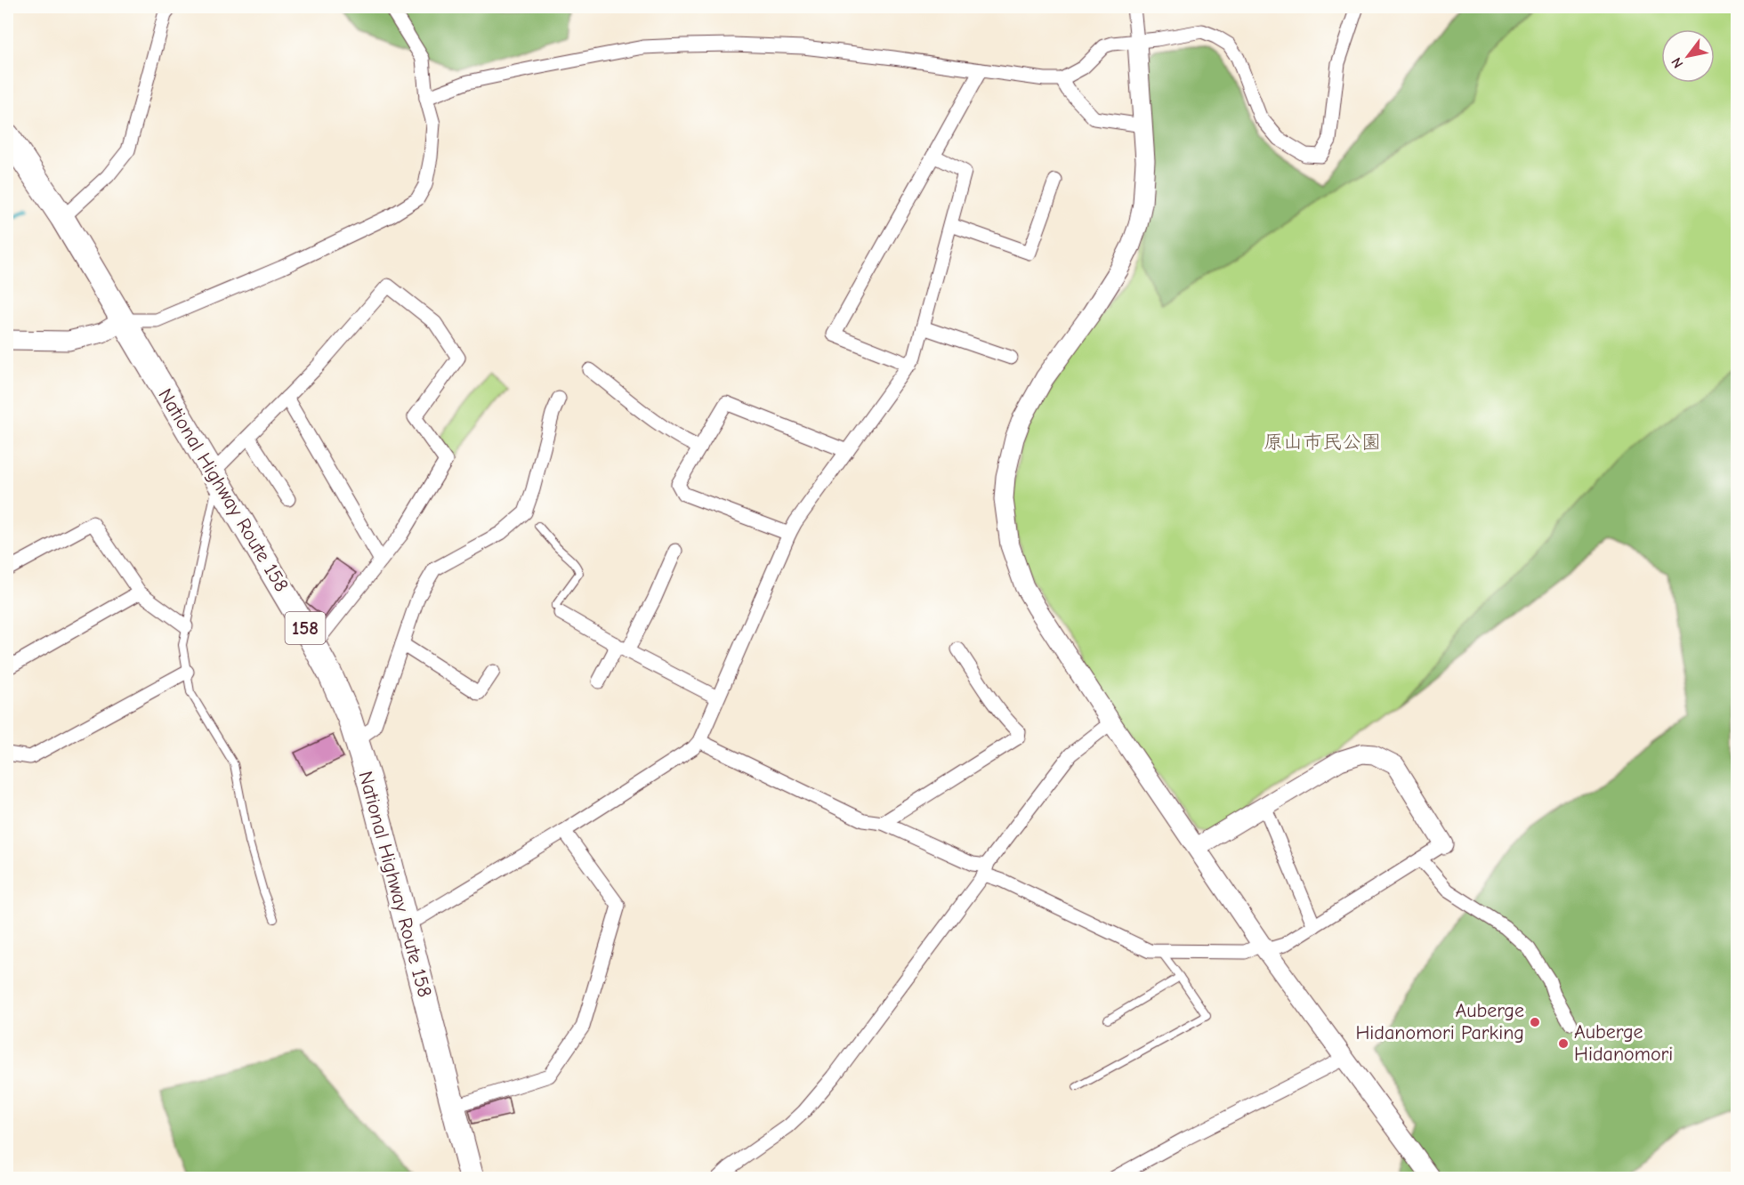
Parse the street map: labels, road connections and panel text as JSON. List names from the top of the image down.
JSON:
{
  "streets": {
    "highway": ["National Highway Route 158", "158"]
  },
  "parks": ["原山市民公園"],
  "places": ["Auberge Hidanomori Parking", "Auberge Hidanomori"],
  "north": "bottom left"
}
